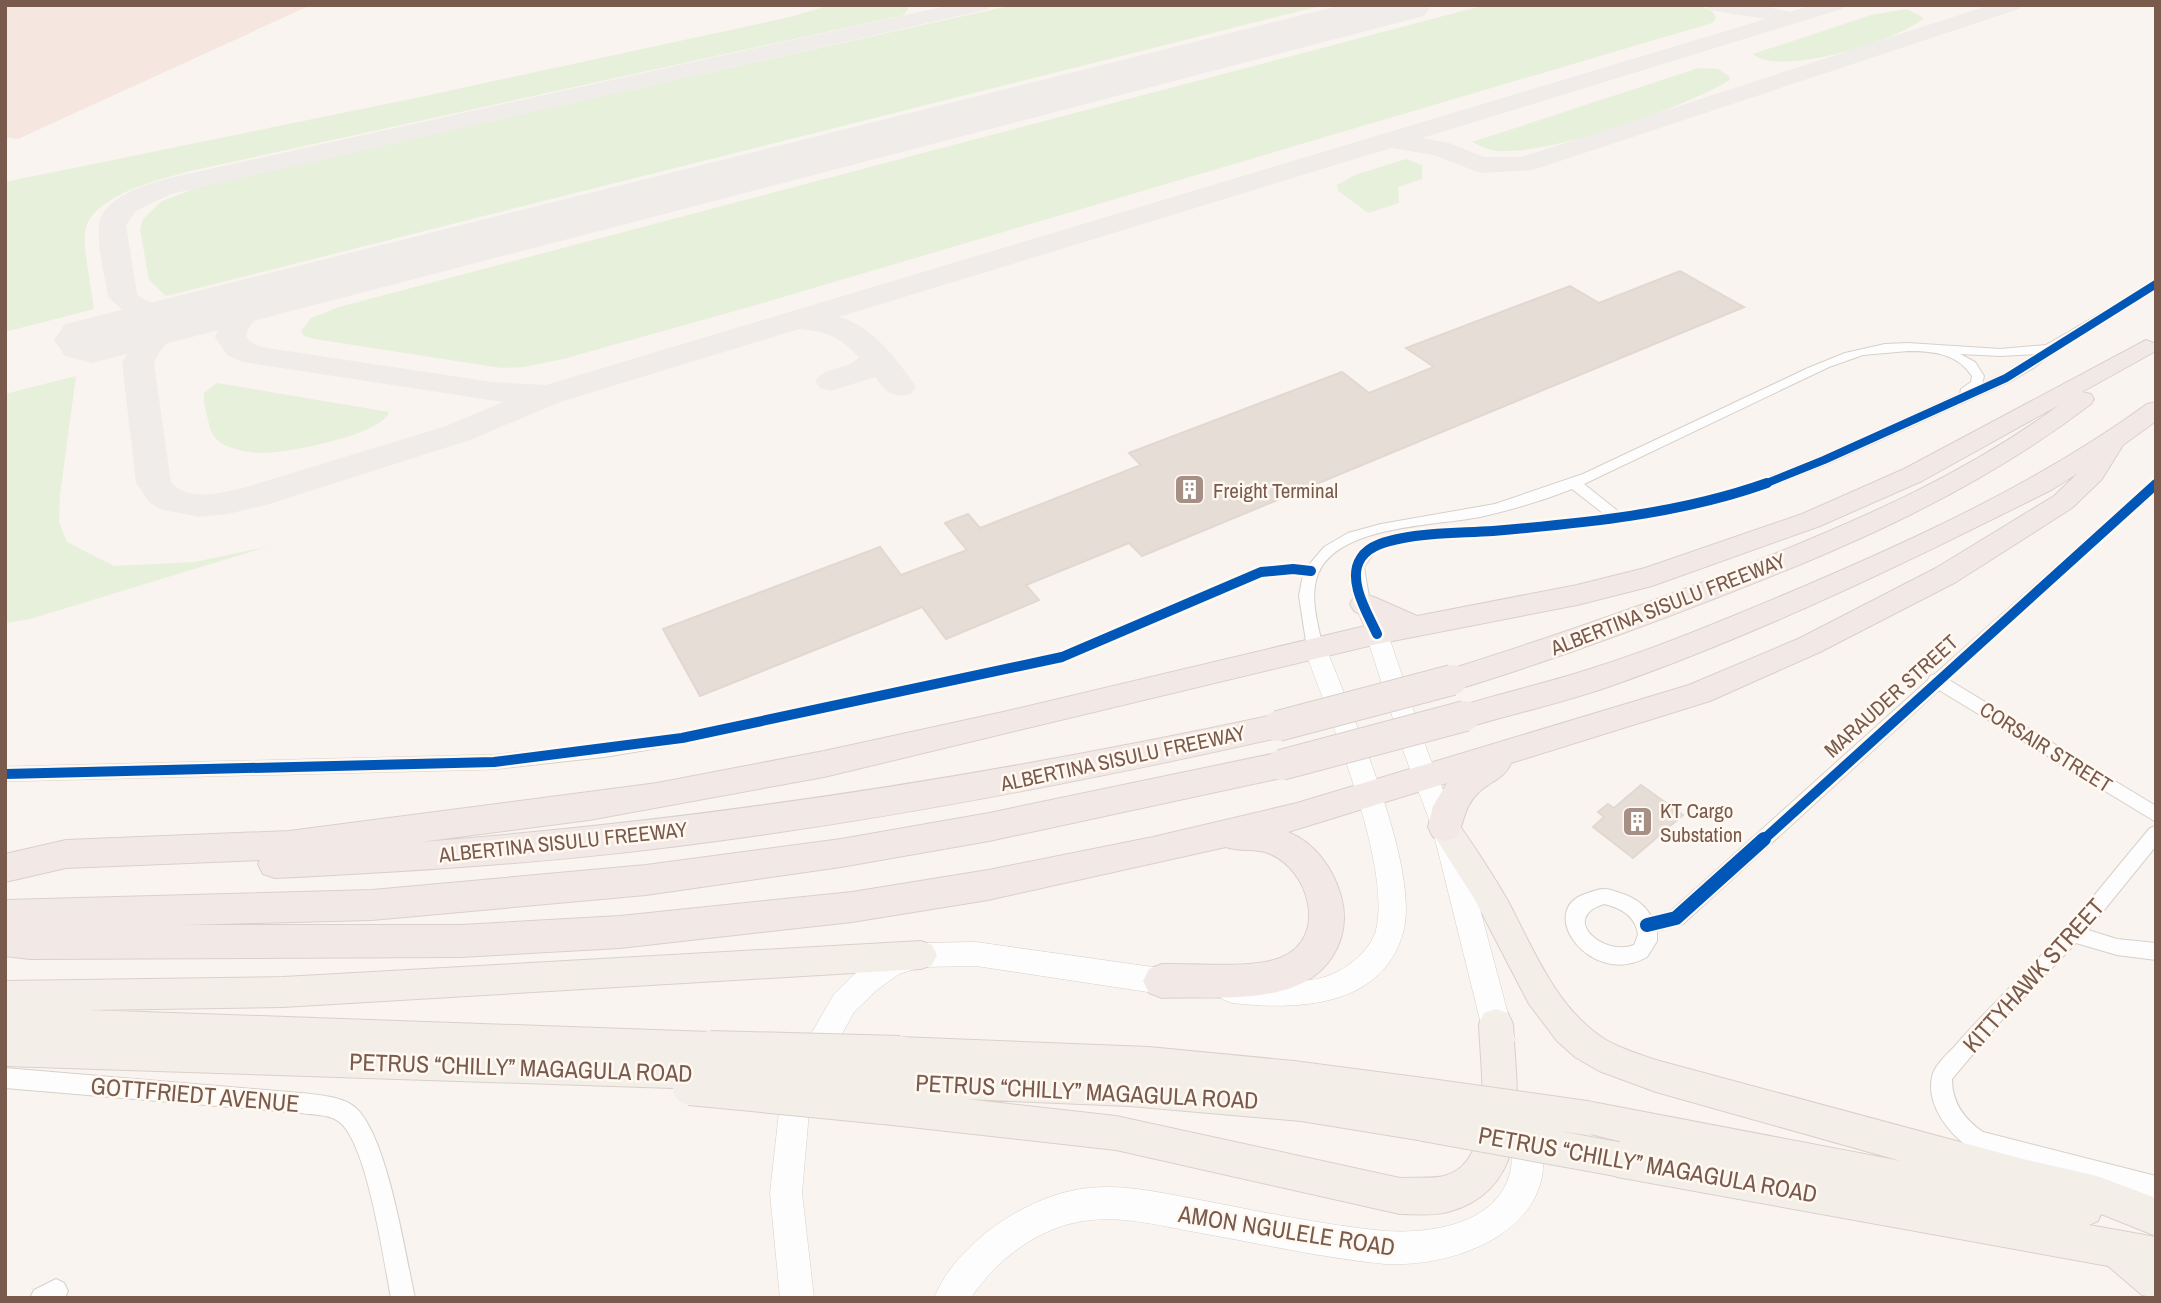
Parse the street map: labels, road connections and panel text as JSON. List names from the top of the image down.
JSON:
{
  "streets": {
    "highway": ["ALBERTINA SISULU FREEWAY"],
    "main road": ["PETRUS “CHILLY” MAGAGULA ROAD", "AMON NGULELE ROAD"],
    "street": [
      "MARAUDER STREET",
      "CORSAIR STREET",
      "KITTYHAWK STREET",
      "GOTTFRIEDT AVENUE"
    ]
  },
  "crossings": [
    ["MARAUDER STREET", "CORSAIR STREET"]
  ],
  "places": {
    "building": ["Freight Terminal", "KT Cargo Substation"]
  }
}
